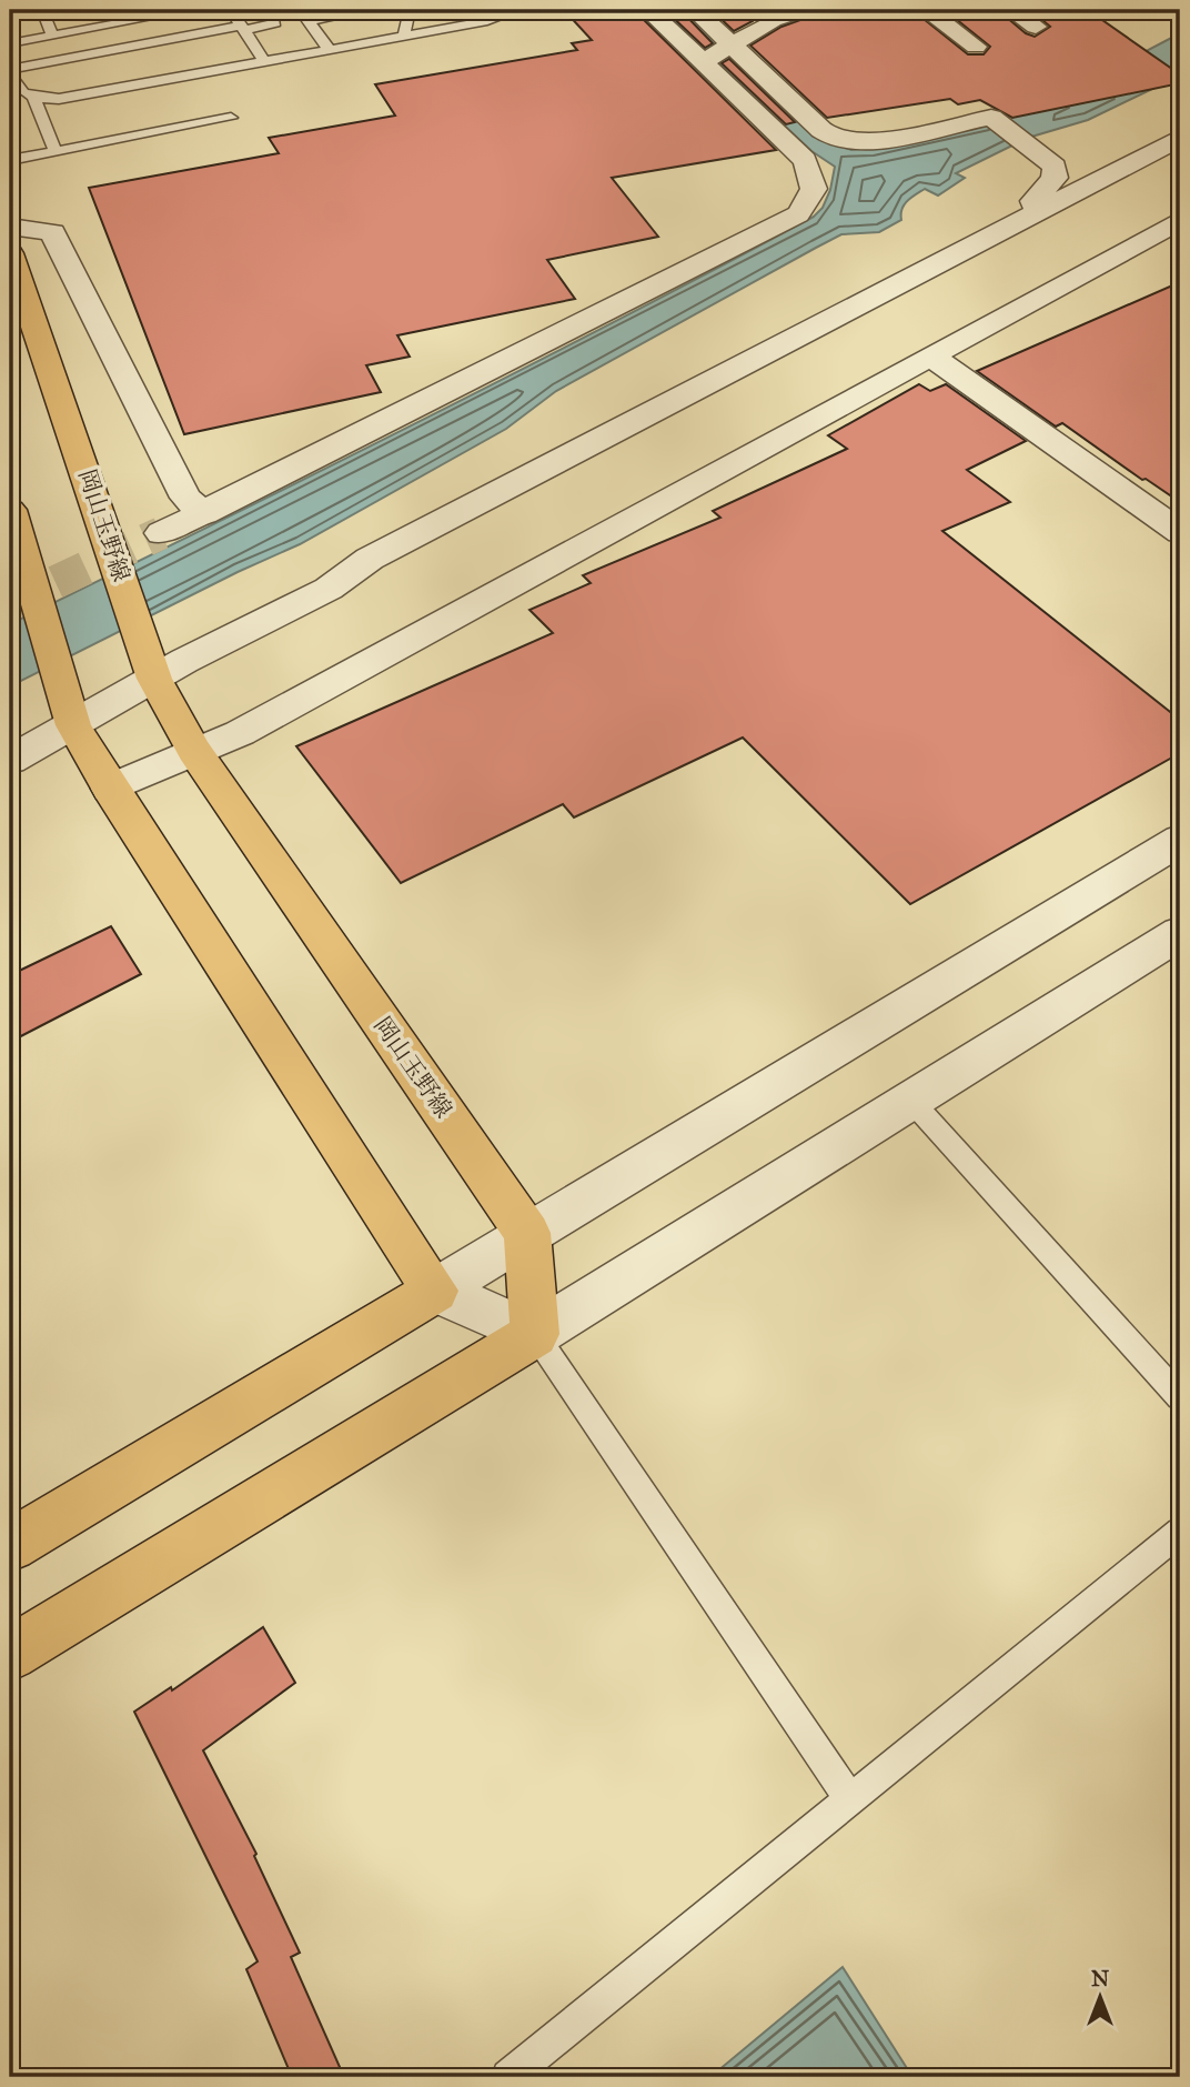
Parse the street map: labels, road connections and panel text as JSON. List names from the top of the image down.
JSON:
{
  "streets": {
    "main road": ["岡山玉野線"]
  },
  "north": "top"
}
